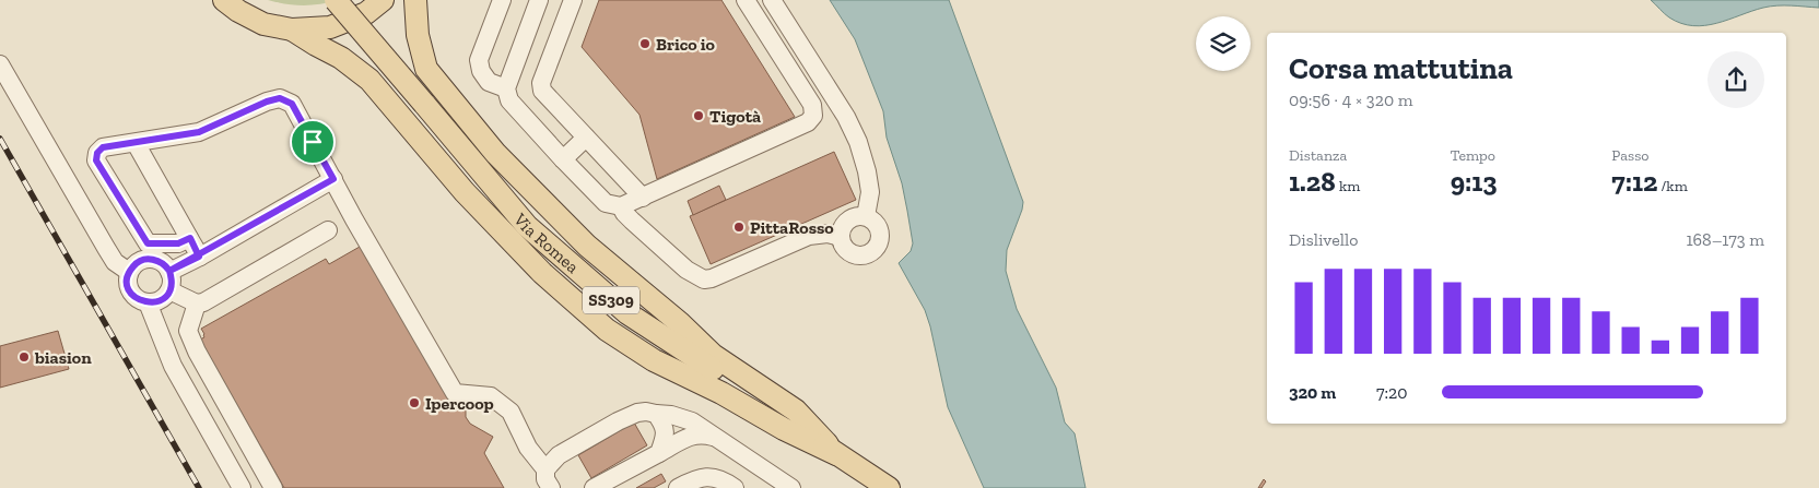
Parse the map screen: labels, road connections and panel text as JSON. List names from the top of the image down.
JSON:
{
  "streets": {
    "main road": ["Via Romea", "SS309"]
  },
  "places": [
    "Brico io",
    "Tigotà",
    "PittaRosso",
    "biasion",
    "Ipercoop"
  ],
  "page": {
    "heading": ["Corsa mattutina", "09:56 · 4 × 320 m"],
    "stats": [
      ["Distanza", "1.28 km"],
      ["Tempo", "9:13"],
      ["Passo", "7:12 /km"]
    ],
    "chart": ["Dislivello", "168–173 m"],
    "list": [
      {
        "name": "320 m",
        "note": "7:20"
      }
    ]
  }
}
